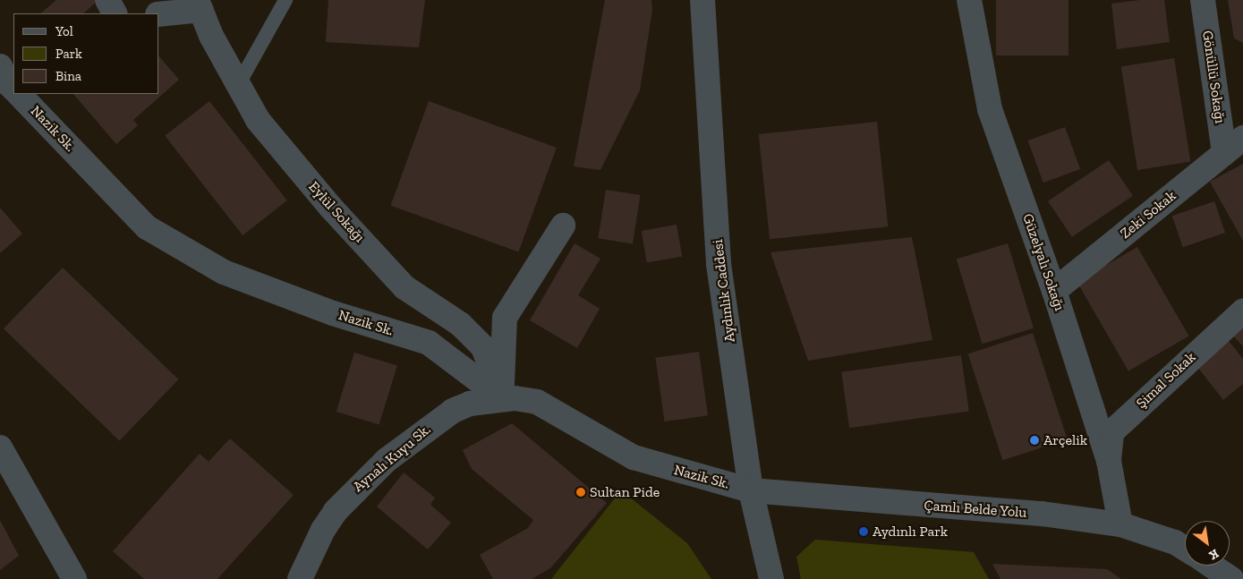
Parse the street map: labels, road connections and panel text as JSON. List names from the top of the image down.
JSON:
{
  "streets": {
    "street": [
      "Gönüllü Sokağı",
      "Nazik Sk.",
      "Eylül Sokağı",
      "Zeki Sokak",
      "Güzelyalı Sokağı",
      "Aydınlık Caddesi",
      "Şimal Sokak",
      "Aynalı Kuyu Sk.",
      "Çamlı Belde Yolu"
    ]
  },
  "crossings": [
    ["Gönüllü Sokağı", "Zeki Sokak"],
    ["Nazik Sk.", "Eylül Sokağı"],
    ["Nazik Sk.", "Aydınlık Caddesi"],
    ["Nazik Sk.", "Aynalı Kuyu Sk."],
    ["Nazik Sk.", "Çamlı Belde Yolu"],
    ["Eylül Sokağı", "Aynalı Kuyu Sk."],
    ["Zeki Sokak", "Güzelyalı Sokağı"],
    ["Güzelyalı Sokağı", "Şimal Sokak"],
    ["Güzelyalı Sokağı", "Çamlı Belde Yolu"],
    ["Aydınlık Caddesi", "Çamlı Belde Yolu"]
  ],
  "places": ["Arçelik", "Sultan Pide", "Aydınlı Park"],
  "legend": ["Yol", "Park", "Bina"],
  "north": "bottom right"
}
